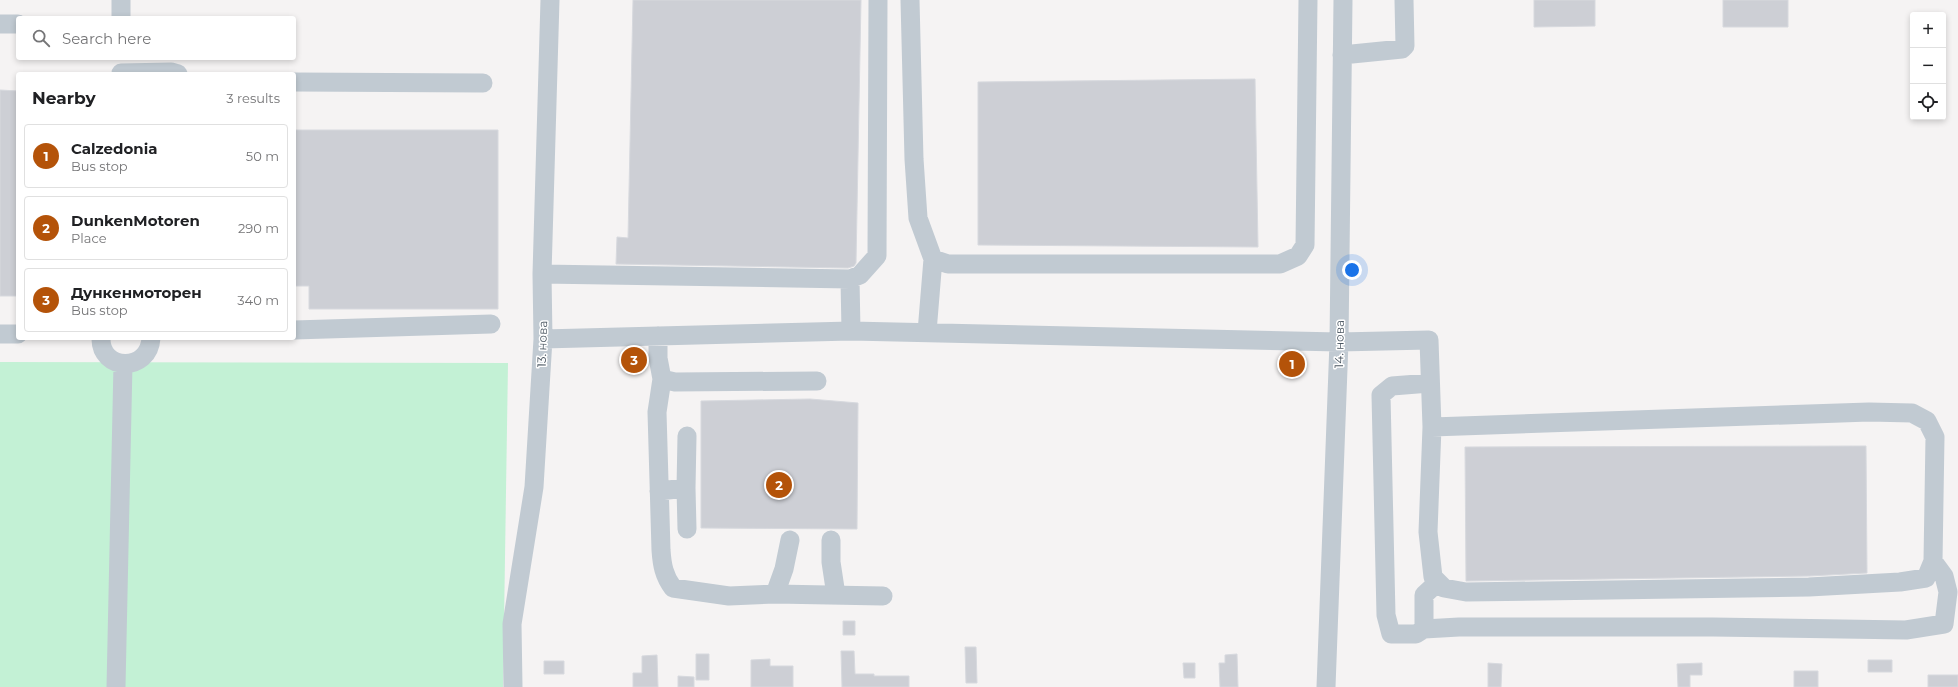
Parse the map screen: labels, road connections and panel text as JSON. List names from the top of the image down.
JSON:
{
  "streets": {
    "lane": ["13. нова", "14. нова"]
  },
  "page": {
    "map_buttons": ["+", "−"],
    "search": "Search here",
    "heading": ["Nearby", "3 results"],
    "list": [
      {
        "mark": "1",
        "name": "Calzedonia",
        "note": "Bus stop",
        "value": "50 m"
      },
      {
        "mark": "2",
        "name": "DunkenMotoren",
        "note": "Place",
        "value": "290 m"
      },
      {
        "mark": "3",
        "name": "Дункенмоторен",
        "note": "Bus stop",
        "value": "340 m"
      }
    ],
    "pins": ["3", "1", "2"]
  }
}
